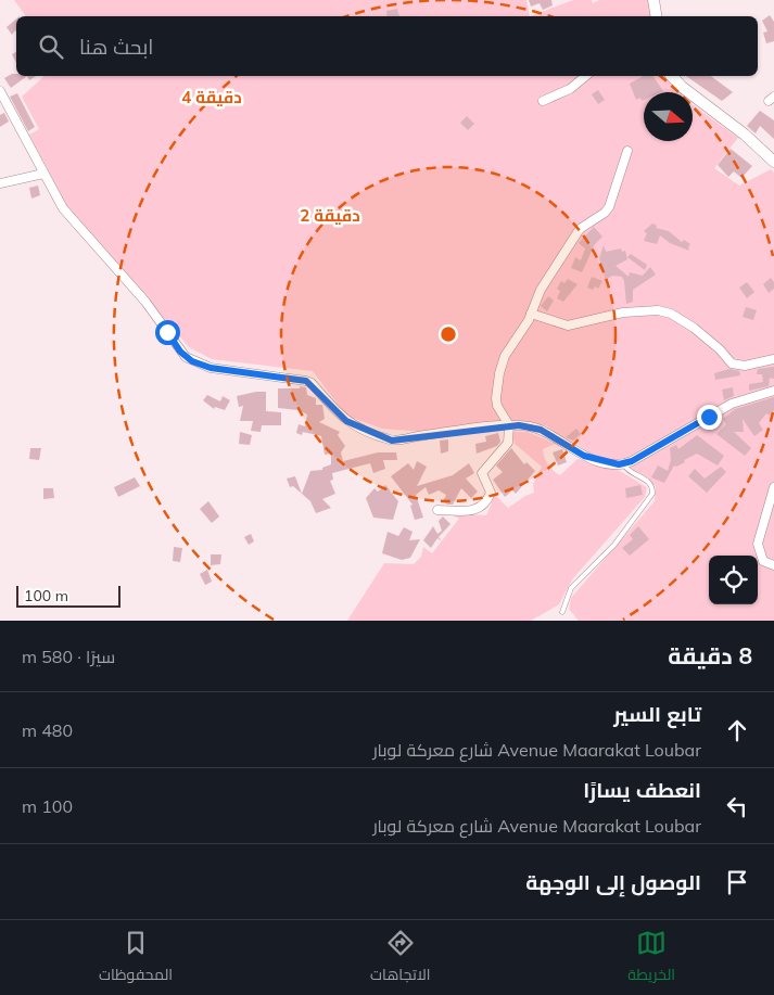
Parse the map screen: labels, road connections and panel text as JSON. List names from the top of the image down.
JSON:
{
  "scale_bar": "100 m",
  "north": "right",
  "page": {
    "search": "ابحث هنا",
    "scale": "100 m",
    "heading": ["8 دقيقة", "سيرًا · 580 m"],
    "list": [
      ["تابع السير", "Avenue Maarakat Loubar شارع معركة لوبار", "480 m"],
      ["انعطف يسارًا", "Avenue Maarakat Loubar شارع معركة لوبار", "100 m"],
      "الوصول إلى الوجهة"
    ],
    "nav": ["الخريطة", "الاتجاهات", "المحفوظات"]
  },
  "rings": ["4 دقيقة", "2 دقيقة"]
}
